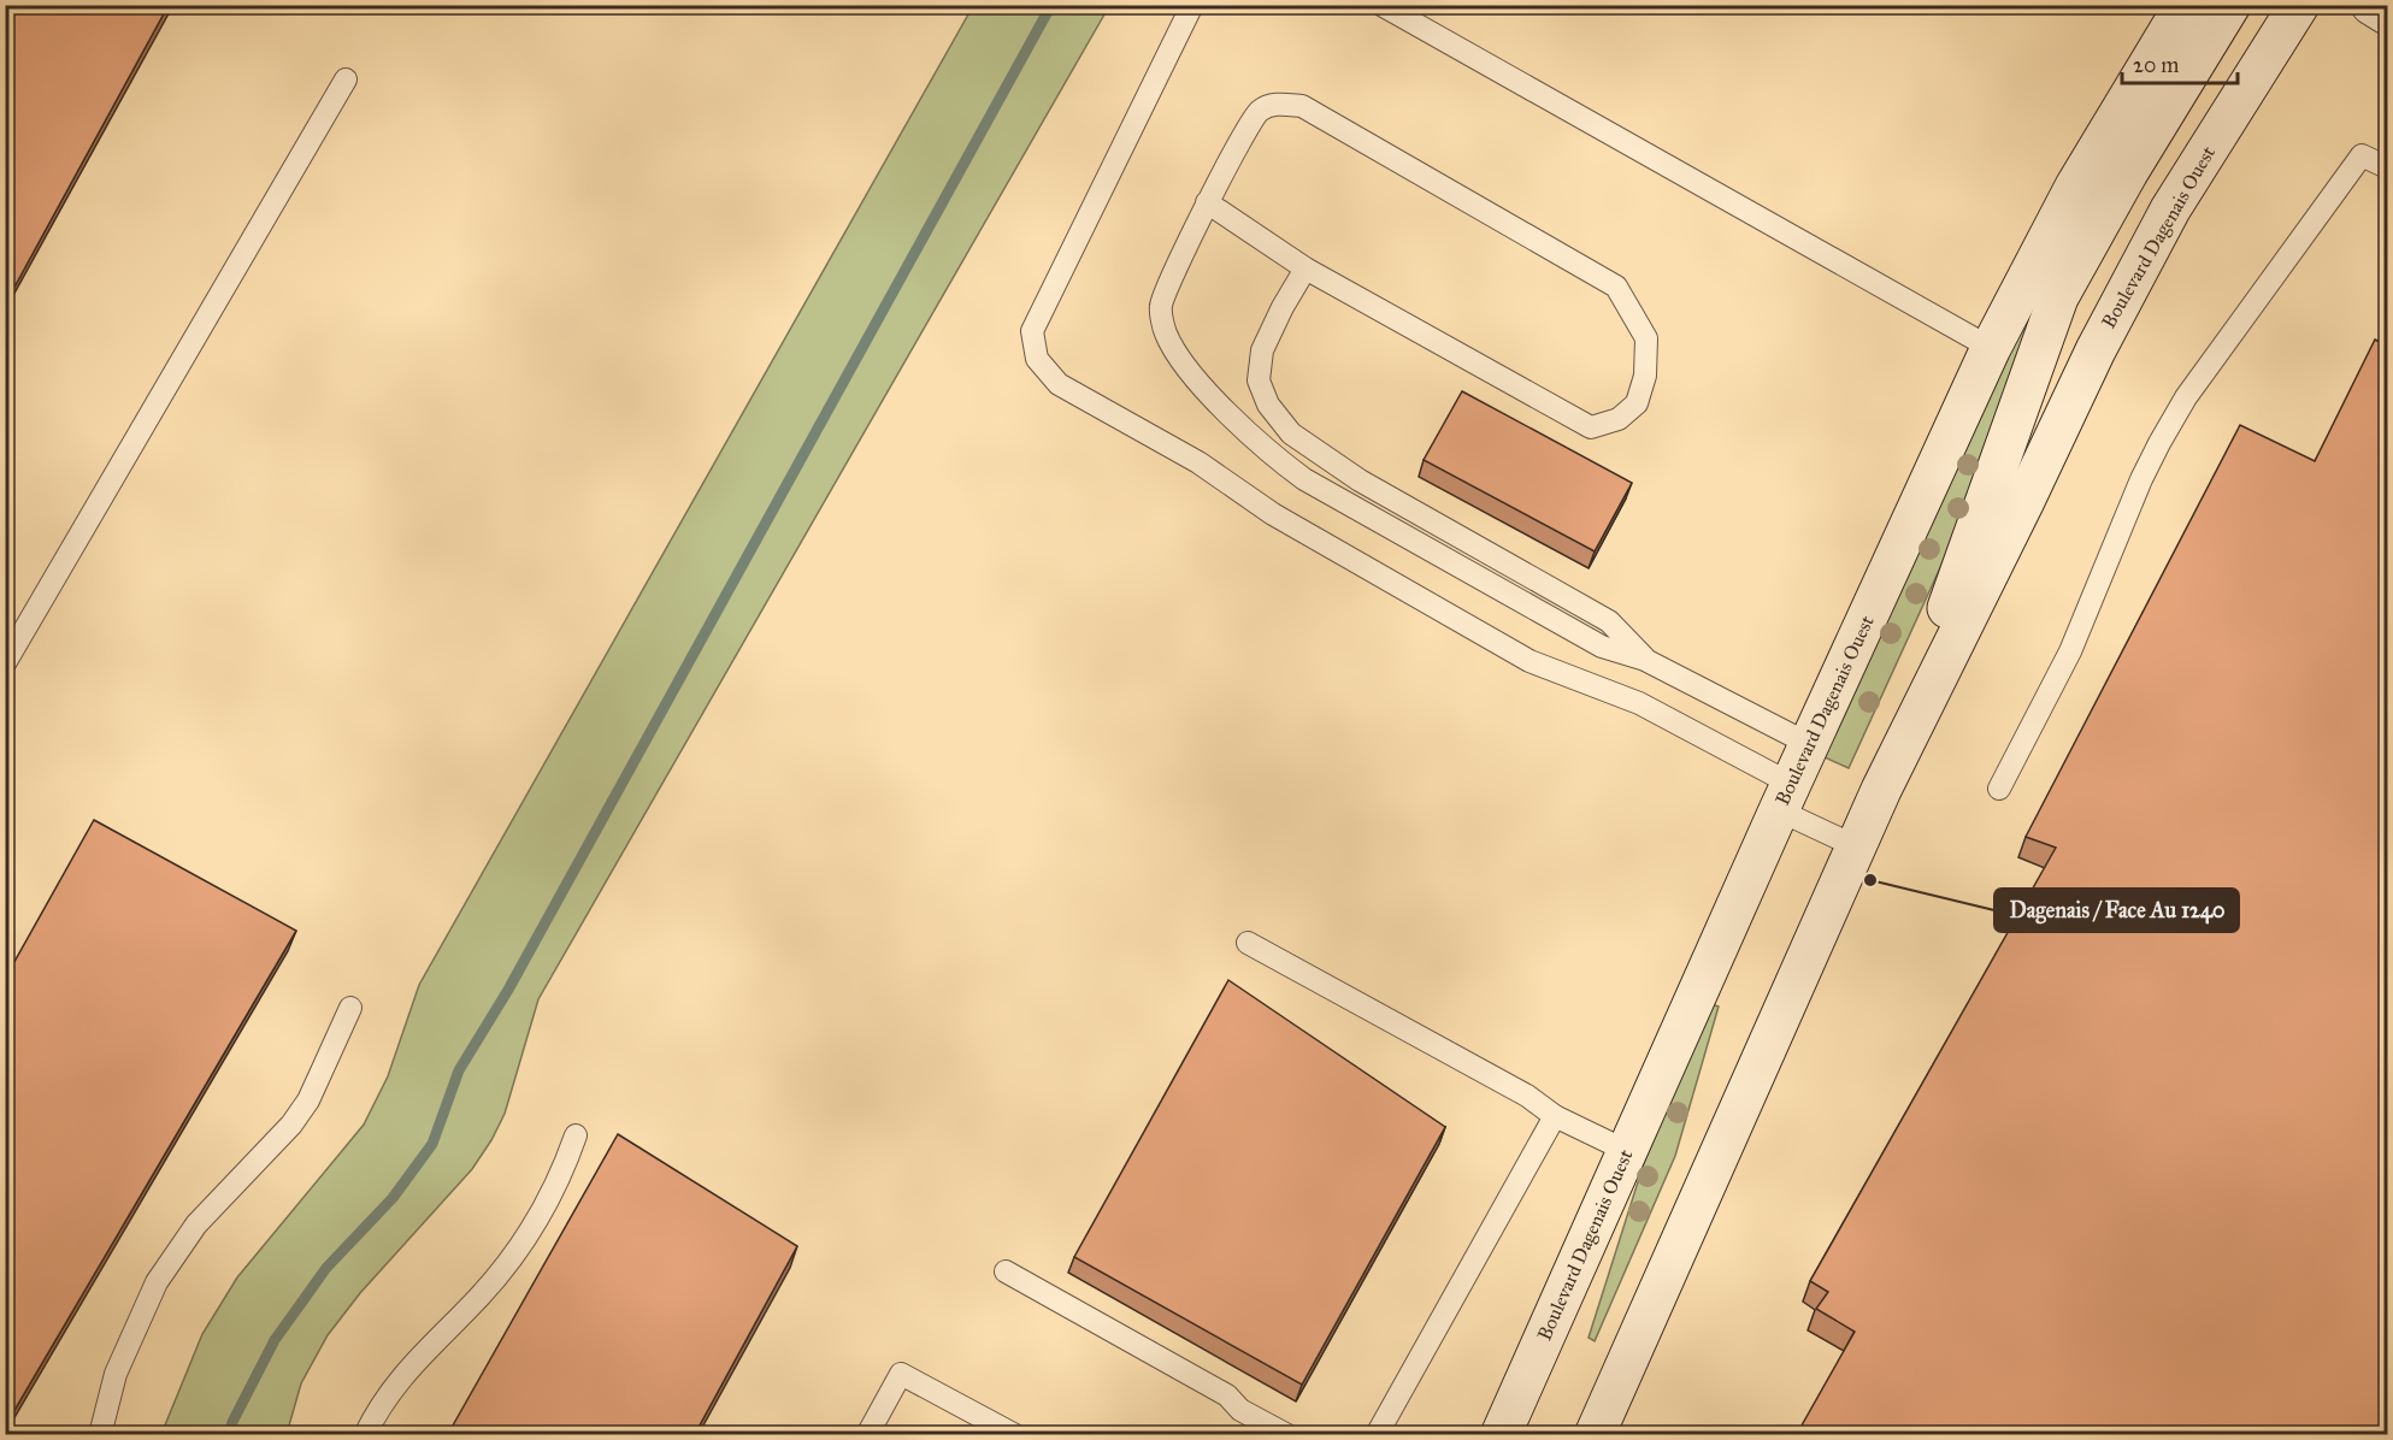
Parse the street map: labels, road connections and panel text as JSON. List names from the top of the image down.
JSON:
{
  "streets": {
    "main road": ["Boulevard Dagenais Ouest"]
  },
  "places": ["Dagenais / Face Au 1240"],
  "scale_bar": "20 m"
}
